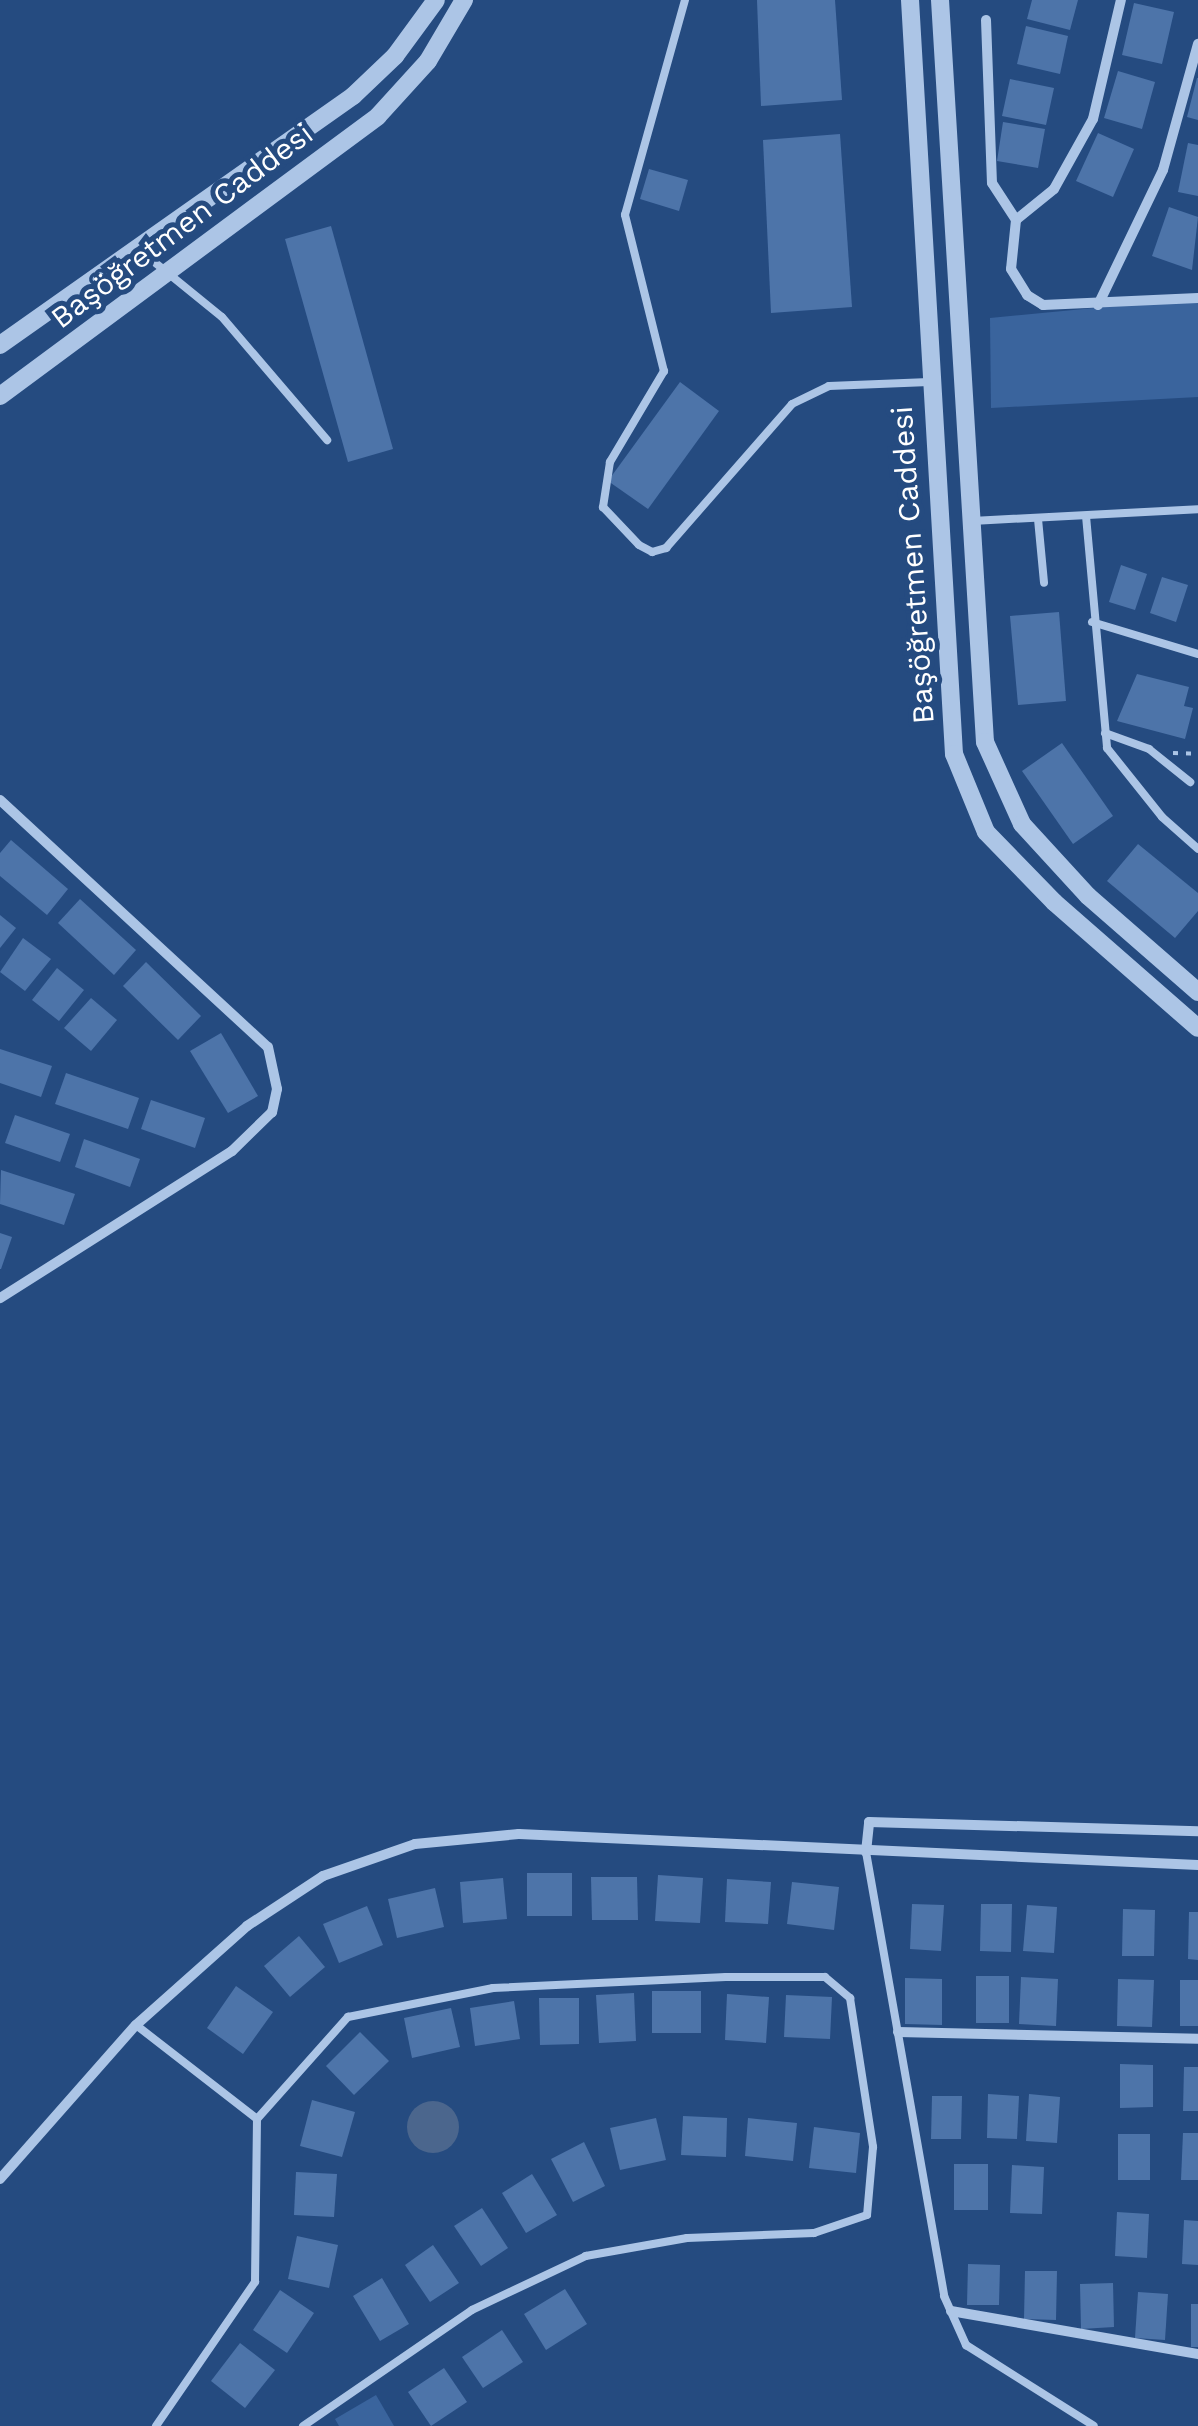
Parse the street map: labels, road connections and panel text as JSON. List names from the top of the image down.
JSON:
{
  "streets": {
    "street": ["Başöğretmen Caddesi"]
  }
}
